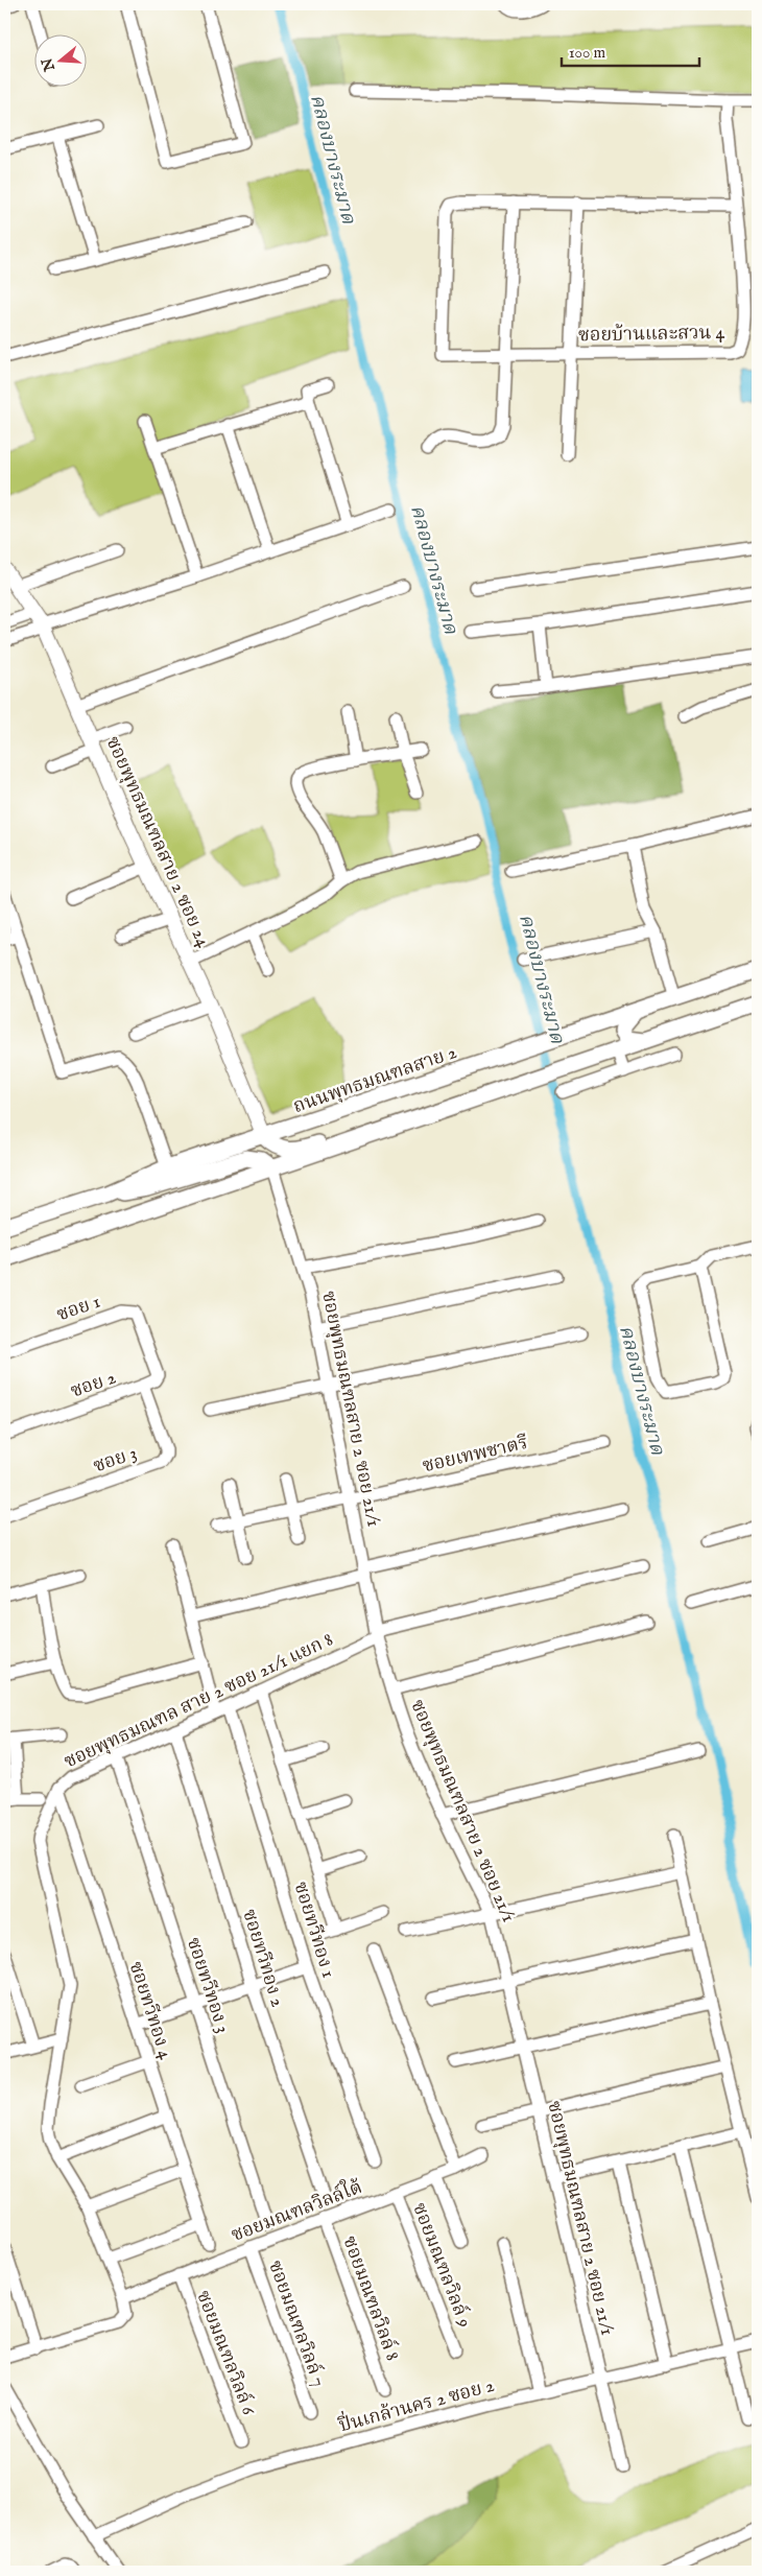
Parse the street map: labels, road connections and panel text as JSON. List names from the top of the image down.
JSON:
{
  "streets": {
    "main road": ["ถนนพุทธมณฑลสาย 2"],
    "street": [
      "ซอยบ้านและสวน 4",
      "ซอยพุทธมณฑลสาย 2 ซอย 24",
      "ซอย 1",
      "ซอย 2",
      "ซอยพุทธมณฑลสาย 2 ซอย 21/1",
      "ซอยเทพชาตรี",
      "ซอย 3",
      "ซอยพุทธมณฑล สาย 2 ซอย 21/1 แยก 8",
      "ซอยทวีทอง 1",
      "ซอยทวีทอง 2",
      "ซอยทวีทอง 3",
      "ซอยทวีทอง 4",
      "ซอยมณฑลวิลล์ใต้",
      "ซอยมณฑลวิลล์ 9",
      "ซอยมณฑลวิลล์ 8",
      "ซอยมณฑลวิลล์ 7",
      "ซอยมณฑลวิลล์ 6",
      "ปิ่นเกล้านคร 2 ซอย 2"
    ]
  },
  "crossings": [
    ["ซอยพุทธมณฑลสาย 2 ซอย 24", "ถนนพุทธมณฑลสาย 2"],
    ["ซอย 1", "ซอย 2"],
    ["ซอย 2", "ซอย 3"],
    ["ซอยพุทธมณฑลสาย 2 ซอย 21/1", "ซอยเทพชาตรี"],
    ["ซอยพุทธมณฑลสาย 2 ซอย 21/1", "ซอยพุทธมณฑล สาย 2 ซอย 21/1 แยก 8"],
    ["ซอยพุทธมณฑลสาย 2 ซอย 21/1", "ปิ่นเกล้านคร 2 ซอย 2"],
    ["ซอยพุทธมณฑล สาย 2 ซอย 21/1 แยก 8", "ซอยทวีทอง 1"],
    ["ซอยพุทธมณฑล สาย 2 ซอย 21/1 แยก 8", "ซอยทวีทอง 2"],
    ["ซอยพุทธมณฑล สาย 2 ซอย 21/1 แยก 8", "ซอยทวีทอง 3"],
    ["ซอยพุทธมณฑล สาย 2 ซอย 21/1 แยก 8", "ซอยทวีทอง 4"],
    ["ซอยพุทธมณฑล สาย 2 ซอย 21/1 แยก 8", "ซอยมณฑลวิลล์ใต้"],
    ["ซอยมณฑลวิลล์ใต้", "ซอยมณฑลวิลล์ 9"],
    ["ซอยมณฑลวิลล์ใต้", "ซอยมณฑลวิลล์ 8"],
    ["ซอยมณฑลวิลล์ใต้", "ซอยมณฑลวิลล์ 7"],
    ["ซอยมณฑลวิลล์ใต้", "ซอยมณฑลวิลล์ 6"]
  ],
  "water": ["คลองบางระมาด"],
  "scale_bar": "100 m",
  "north": "left"
}
